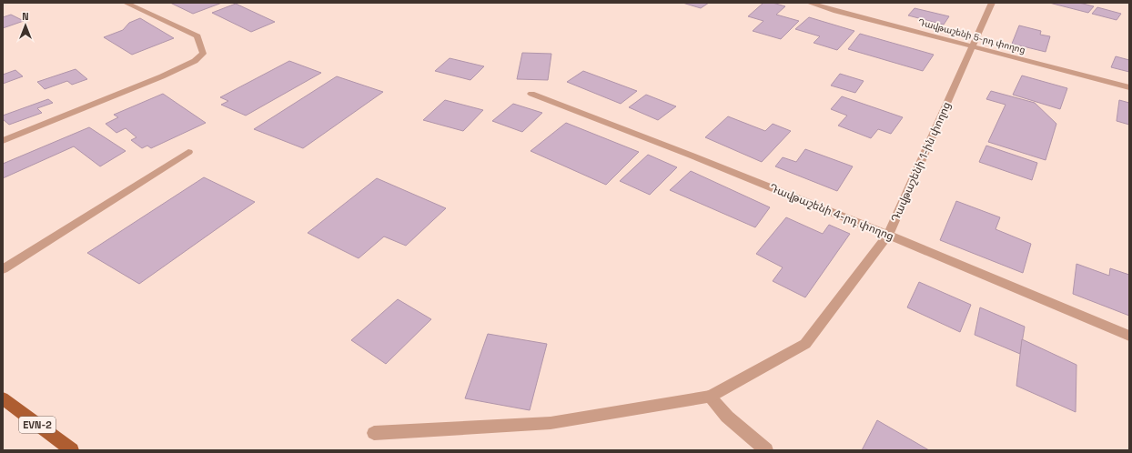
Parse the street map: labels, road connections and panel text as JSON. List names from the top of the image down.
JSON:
{
  "streets": {
    "main road": ["EVN-2"],
    "street": ["Դավթաշենի 5-րդ փողոց", "Դավթաշենի 1-ին փողոց", "Դավթաշենի 4-րդ փողոց"]
  },
  "crossings": [
    ["Դավթաշենի 5-րդ փողոց", "Դավթաշենի 1-ին փողոց"],
    ["Դավթաշենի 1-ին փողոց", "Դավթաշենի 4-րդ փողոց"]
  ],
  "north": "top"
}
